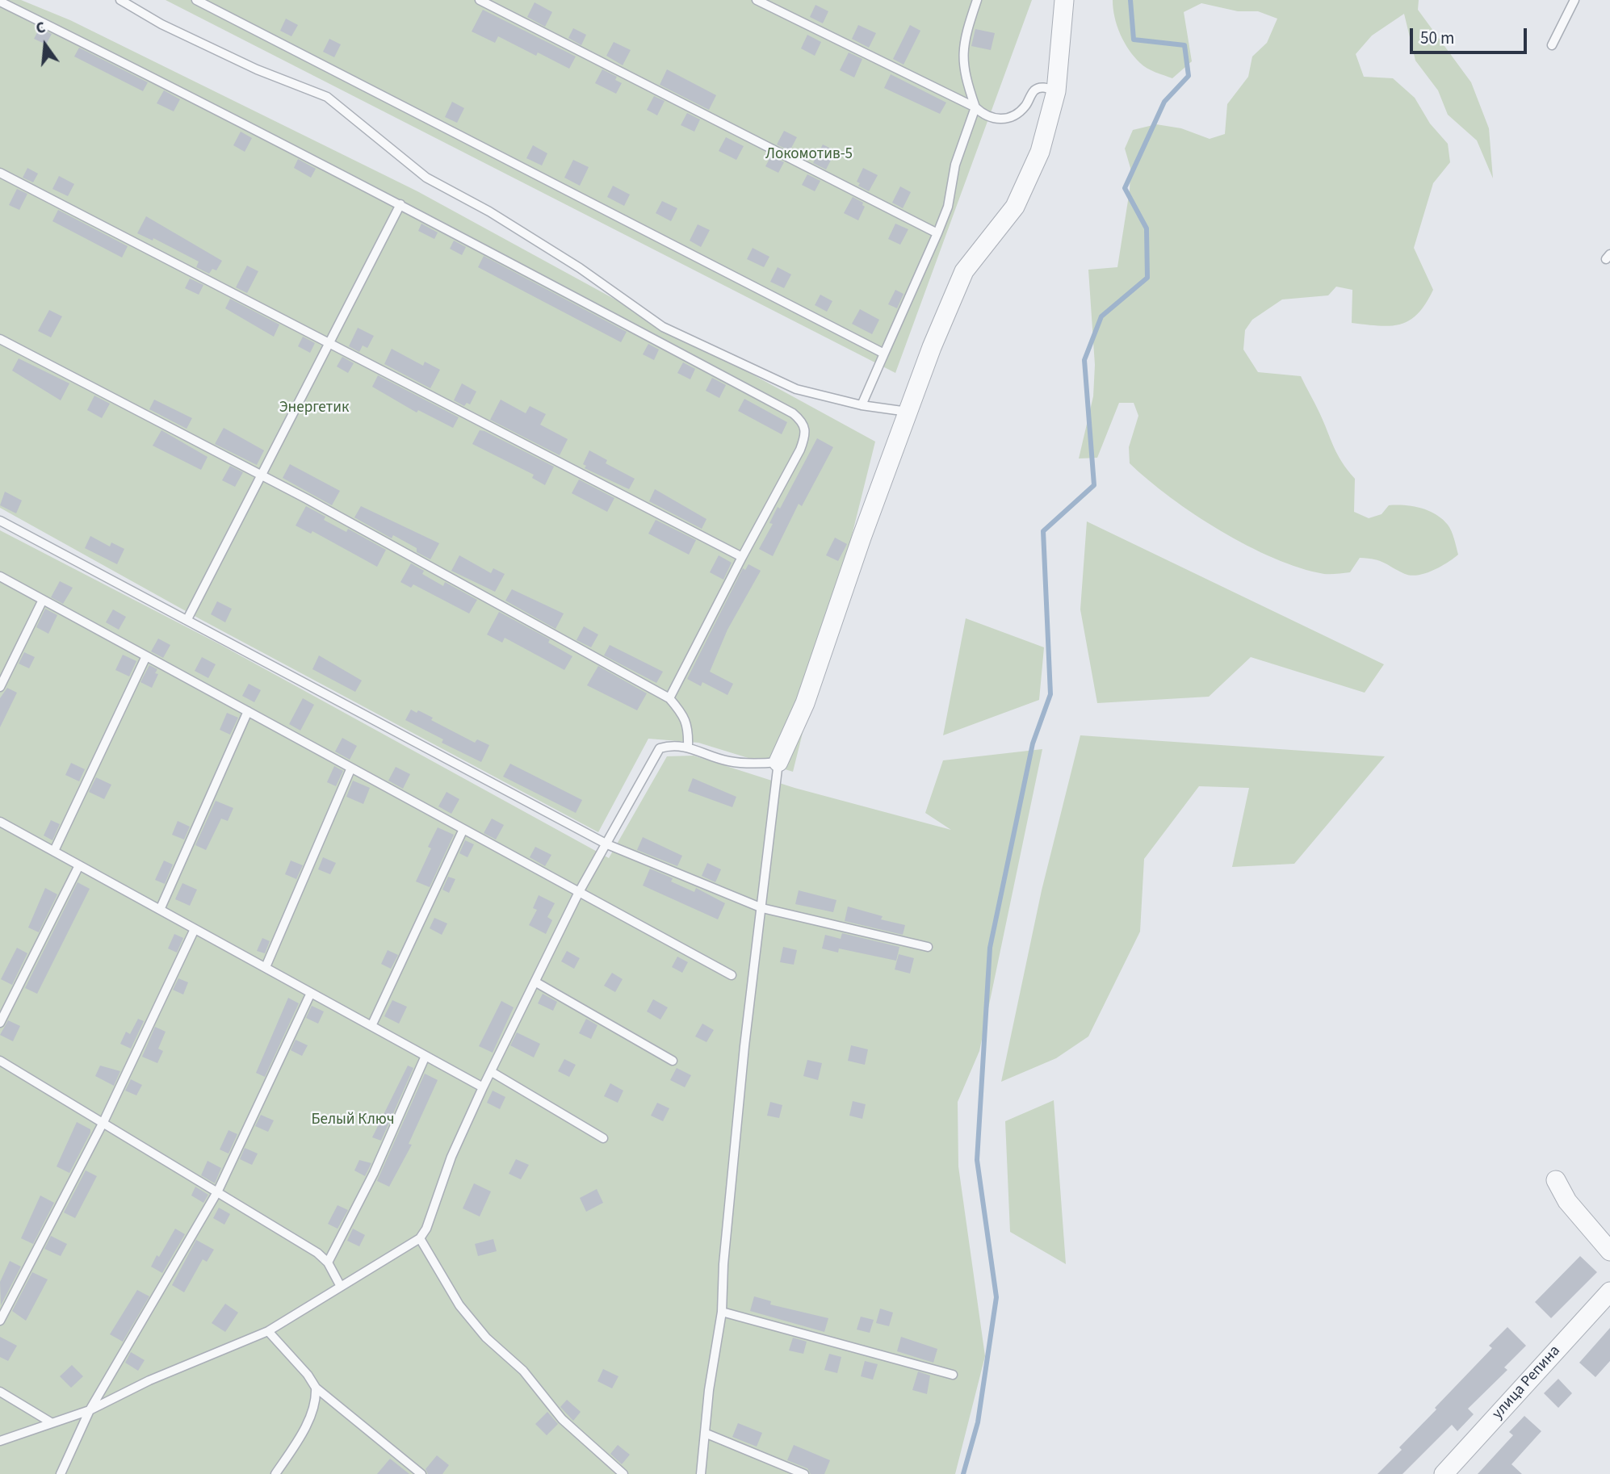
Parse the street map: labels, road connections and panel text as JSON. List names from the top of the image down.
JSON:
{
  "streets": {
    "street": ["улица Репина"]
  },
  "parks": ["Локомотив-5", "Энергетик", "Белый Ключ"],
  "scale_bar": "50 m",
  "north": "top"
}
